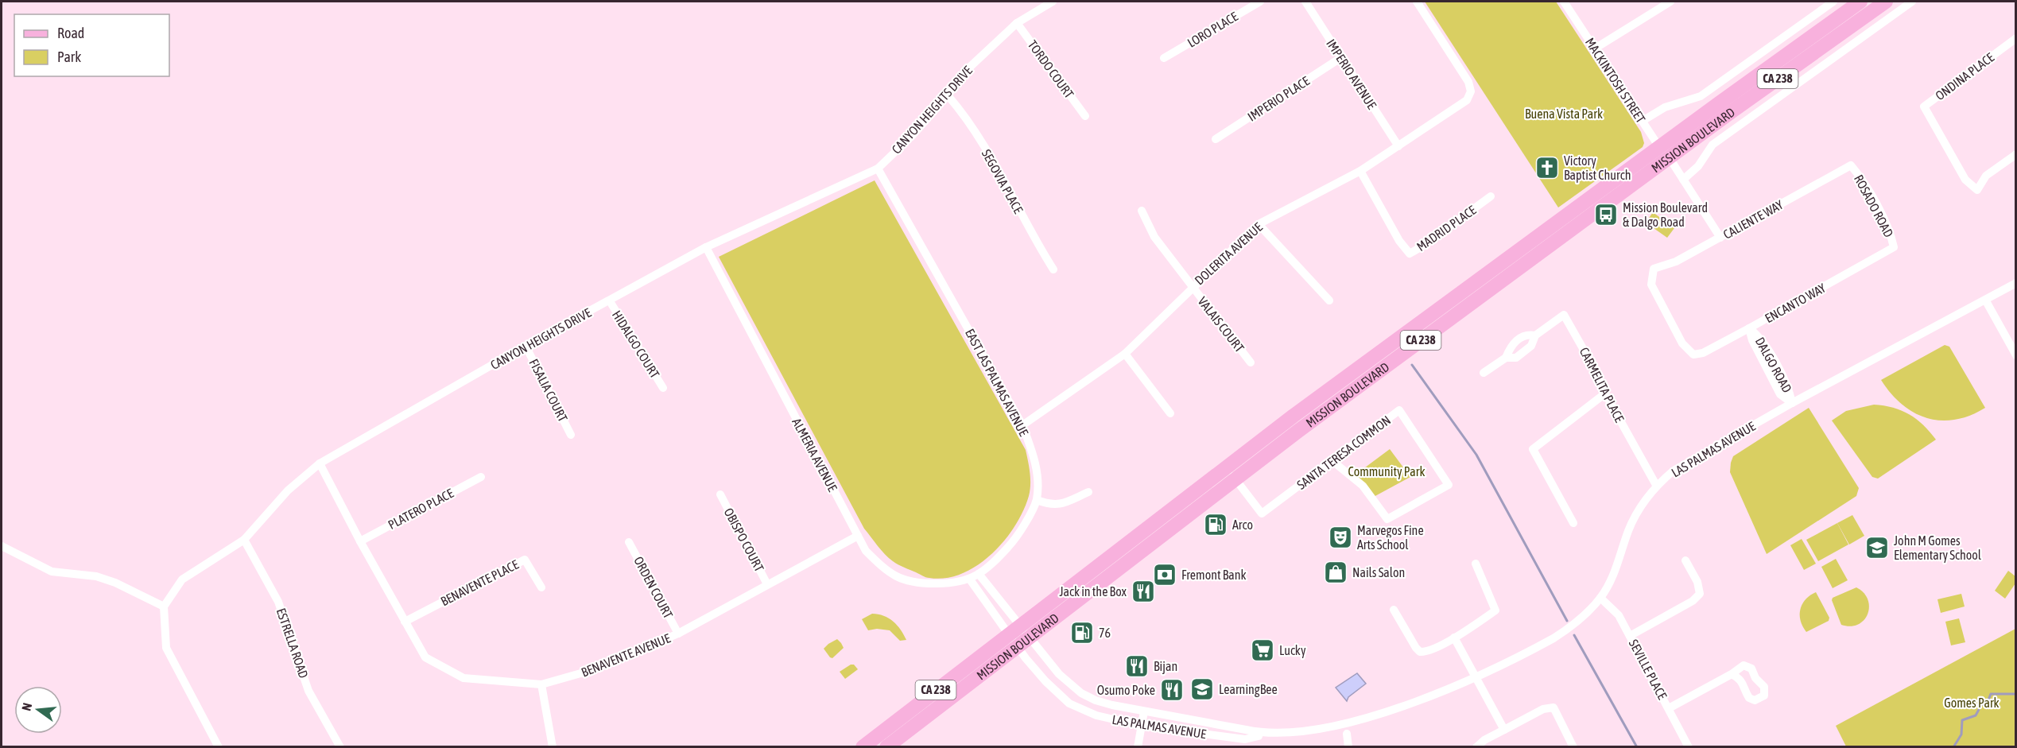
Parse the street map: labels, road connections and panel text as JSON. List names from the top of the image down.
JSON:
{
  "streets": {
    "main road": ["CA 238", "MISSION BOULEVARD"],
    "street": [
      "LORO PLACE",
      "TORDO COURT",
      "IMPERIO AVENUE",
      "ONDINA PLACE",
      "MACKINTOSH STREET",
      "IMPERIO PLACE",
      "CANYON HEIGHTS DRIVE",
      "SEGOVIA PLACE",
      "ROSADO ROAD",
      "CALIENTE WAY",
      "MADRID PLACE",
      "DOLERITA AVENUE",
      "ENCANTO WAY",
      "VALAIS COURT",
      "HIDALGO COURT",
      "DALGO ROAD",
      "EAST LAS PALMAS AVENUE",
      "CARMELITA PLACE",
      "FISALIA COURT",
      "LAS PALMAS AVENUE",
      "SANTA TERESA COMMON",
      "ALMERIA AVENUE",
      "PLATERO PLACE",
      "OBISPO COURT",
      "BENAVENTE PLACE",
      "ORDEN COURT",
      "ESTRELLA ROAD",
      "BENAVENTE AVENUE",
      "SEVILLE PLACE"
    ]
  },
  "crossings": [
    ["TORDO COURT", "CANYON HEIGHTS DRIVE"],
    ["IMPERIO AVENUE", "IMPERIO PLACE"],
    ["IMPERIO AVENUE", "DOLERITA AVENUE"],
    ["MACKINTOSH STREET", "MISSION BOULEVARD"],
    ["CANYON HEIGHTS DRIVE", "SEGOVIA PLACE"],
    ["CANYON HEIGHTS DRIVE", "HIDALGO COURT"],
    ["CANYON HEIGHTS DRIVE", "EAST LAS PALMAS AVENUE"],
    ["CANYON HEIGHTS DRIVE", "FISALIA COURT"],
    ["CANYON HEIGHTS DRIVE", "ALMERIA AVENUE"],
    ["CANYON HEIGHTS DRIVE", "ESTRELLA ROAD"],
    ["CANYON HEIGHTS DRIVE", "BENAVENTE AVENUE"],
    ["MISSION BOULEVARD", "LAS PALMAS AVENUE"],
    ["MISSION BOULEVARD", "SANTA TERESA COMMON"],
    ["ROSADO ROAD", "CALIENTE WAY"],
    ["ROSADO ROAD", "ENCANTO WAY"],
    ["CALIENTE WAY", "ENCANTO WAY"],
    ["MADRID PLACE", "DOLERITA AVENUE"],
    ["DOLERITA AVENUE", "VALAIS COURT"],
    ["DOLERITA AVENUE", "EAST LAS PALMAS AVENUE"],
    ["ENCANTO WAY", "DALGO ROAD"],
    ["DALGO ROAD", "LAS PALMAS AVENUE"],
    ["CARMELITA PLACE", "LAS PALMAS AVENUE"],
    ["LAS PALMAS AVENUE", "SEVILLE PLACE"],
    ["ALMERIA AVENUE", "BENAVENTE AVENUE"],
    ["PLATERO PLACE", "BENAVENTE AVENUE"],
    ["OBISPO COURT", "BENAVENTE AVENUE"],
    ["BENAVENTE PLACE", "BENAVENTE AVENUE"],
    ["ORDEN COURT", "BENAVENTE AVENUE"]
  ],
  "parks": ["Buena Vista Park", "Community Park", "Gomes Park"],
  "places": {
    "church": ["Victory Baptist Church"],
    "bus stop": ["Mission Boulevard & Dalgo Road"],
    "fuel station": ["Arco", "76"],
    "theatre": ["Marvegos Fine Arts School"],
    "school or university": ["John M Gomes Elementary School", "LearningBee"],
    "shop": ["Nails Salon"],
    "bank": ["Fremont Bank"],
    "restaurant": ["Jack in the Box", "Bijan", "Osumo Poke"],
    "supermarket": ["Lucky"]
  },
  "legend": ["Road", "Park"],
  "north": "left"
}
